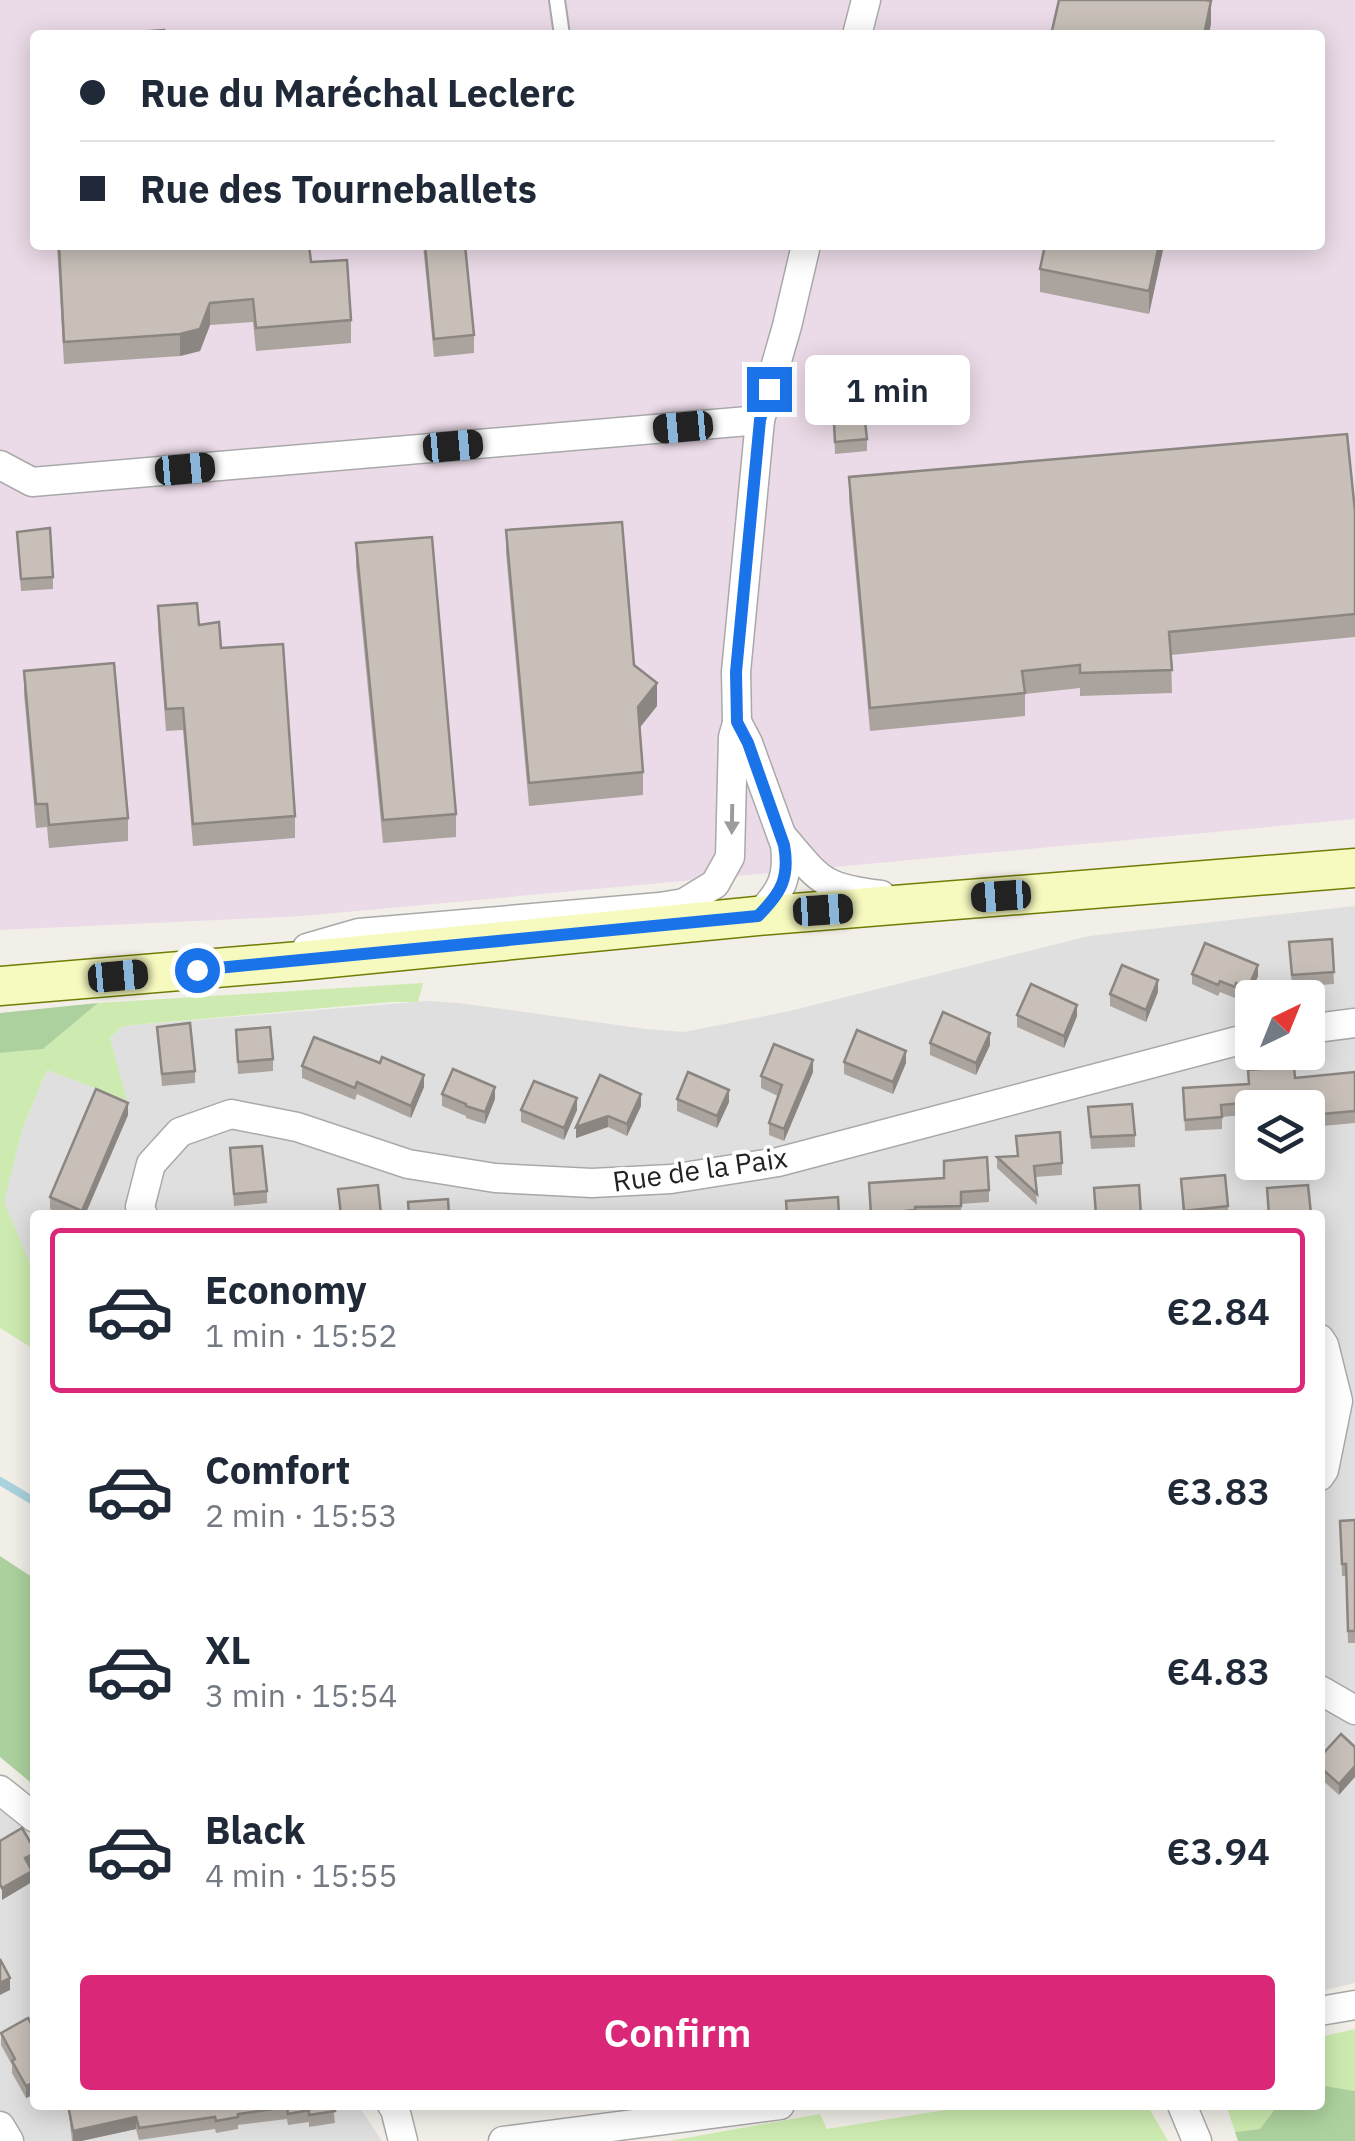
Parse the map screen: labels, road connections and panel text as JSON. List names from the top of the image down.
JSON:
{
  "streets": {
    "street": ["Rue de la Paix"]
  },
  "north": "top right",
  "page": {
    "banner": ["Rue du Maréchal Leclerc", "Rue des Tourneballets"],
    "bubble": "1 min",
    "list": [
      {
        "name": "Economy",
        "note": "1 min · 15:52",
        "value": "€2.84"
      },
      {
        "name": "Comfort",
        "note": "2 min · 15:53",
        "value": "€3.83"
      },
      {
        "name": "XL",
        "note": "3 min · 15:54",
        "value": "€4.83"
      },
      {
        "name": "Black",
        "note": "4 min · 15:55",
        "value": "€3.94"
      }
    ],
    "buttons": "Confirm"
  }
}
